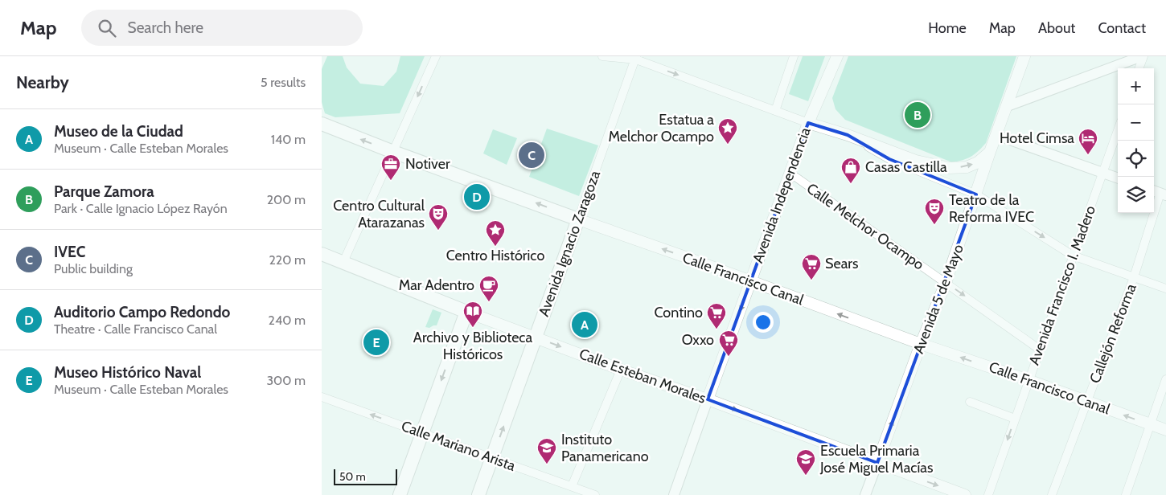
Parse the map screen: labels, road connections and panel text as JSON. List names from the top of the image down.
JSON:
{
  "streets": {
    "main road": [
      "Avenida Independencia",
      "Avenida Ignacio Zaragoza",
      "Calle Francisco Canal",
      "Avenida 5 de Mayo",
      "Calle Esteban Morales"
    ],
    "street": [
      "Calle Melchor Ocampo",
      "Avenida Francisco I. Madero",
      "Callejón Reforma",
      "Calle Mariano Arista"
    ]
  },
  "crossings": [
    ["Avenida Independencia", "Calle Melchor Ocampo"],
    ["Avenida Independencia", "Calle Francisco Canal"],
    ["Avenida Independencia", "Calle Esteban Morales"],
    ["Calle Melchor Ocampo", "Avenida Francisco I. Madero"],
    ["Calle Melchor Ocampo", "Avenida 5 de Mayo"],
    ["Avenida Ignacio Zaragoza", "Calle Francisco Canal"],
    ["Avenida Ignacio Zaragoza", "Calle Esteban Morales"],
    ["Avenida Ignacio Zaragoza", "Calle Mariano Arista"],
    ["Calle Francisco Canal", "Avenida Francisco I. Madero"],
    ["Calle Francisco Canal", "Avenida 5 de Mayo"],
    ["Calle Francisco Canal", "Callejón Reforma"],
    ["Avenida 5 de Mayo", "Calle Esteban Morales"]
  ],
  "one_way": [
    "Calle Melchor Ocampo",
    "Calle Francisco Canal",
    "Calle Esteban Morales",
    "Calle Mariano Arista"
  ],
  "places": {
    "place": ["Estatua a Melchor Ocampo", "Centro Histórico"],
    "hotel": ["Hotel Cimsa"],
    "office": ["Notiver"],
    "shop": ["Casas Castilla"],
    "theatre": ["Teatro de la Reforma IVEC", "Centro Cultural Atarazanas"],
    "supermarket": ["Sears", "Contino", "Oxxo"],
    "cafe": ["Mar Adentro"],
    "library": ["Archivo y Biblioteca Históricos"],
    "school or university": ["Instituto Panamericano", "Escuela Primaria José Miguel Macías"]
  },
  "scale_bar": "50 m",
  "page": {
    "header": "Map",
    "search": "Search here",
    "nav": [
      "Home",
      "Map",
      "About",
      "Contact"
    ],
    "heading": ["Nearby", "5 results"],
    "map_buttons": ["+", "−"],
    "pins": [
      "B",
      "C",
      "D",
      "A",
      "E"
    ],
    "list": [
      {
        "mark": "A",
        "name": "Museo de la Ciudad",
        "note": "Museum · Calle Esteban Morales",
        "value": "140 m"
      },
      {
        "mark": "B",
        "name": "Parque Zamora",
        "note": "Park · Calle Ignacio López Rayón",
        "value": "200 m"
      },
      {
        "mark": "C",
        "name": "IVEC",
        "note": "Public building",
        "value": "220 m"
      },
      {
        "mark": "D",
        "name": "Auditorio Campo Redondo",
        "note": "Theatre · Calle Francisco Canal",
        "value": "240 m"
      },
      {
        "mark": "E",
        "name": "Museo Histórico Naval",
        "note": "Museum · Calle Esteban Morales",
        "value": "300 m"
      }
    ],
    "scale": "50 m"
  }
}
